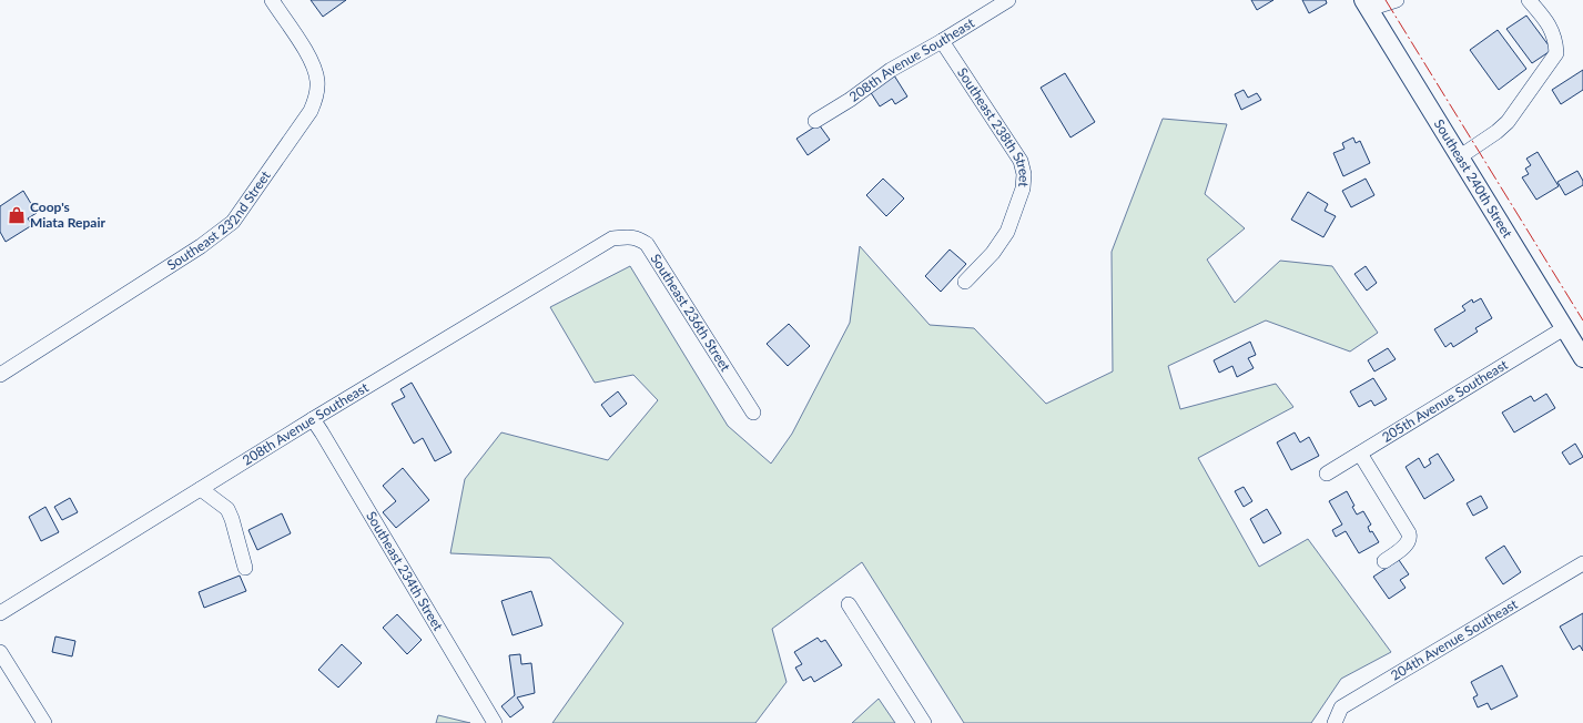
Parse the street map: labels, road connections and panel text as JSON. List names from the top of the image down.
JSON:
{
  "streets": {
    "main road": ["Southeast 240th Street"],
    "street": [
      "208th Avenue Southeast",
      "Southeast 238th Street",
      "Southeast 232nd Street",
      "Southeast 236th Street",
      "205th Avenue Southeast",
      "Southeast 234th Street",
      "204th Avenue Southeast"
    ]
  },
  "crossings": [
    ["208th Avenue Southeast", "Southeast 238th Street"],
    ["208th Avenue Southeast", "Southeast 236th Street"],
    ["208th Avenue Southeast", "Southeast 234th Street"],
    ["Southeast 240th Street", "205th Avenue Southeast"]
  ],
  "places": {
    "shop": ["Coop's Miata Repair"]
  }
}
